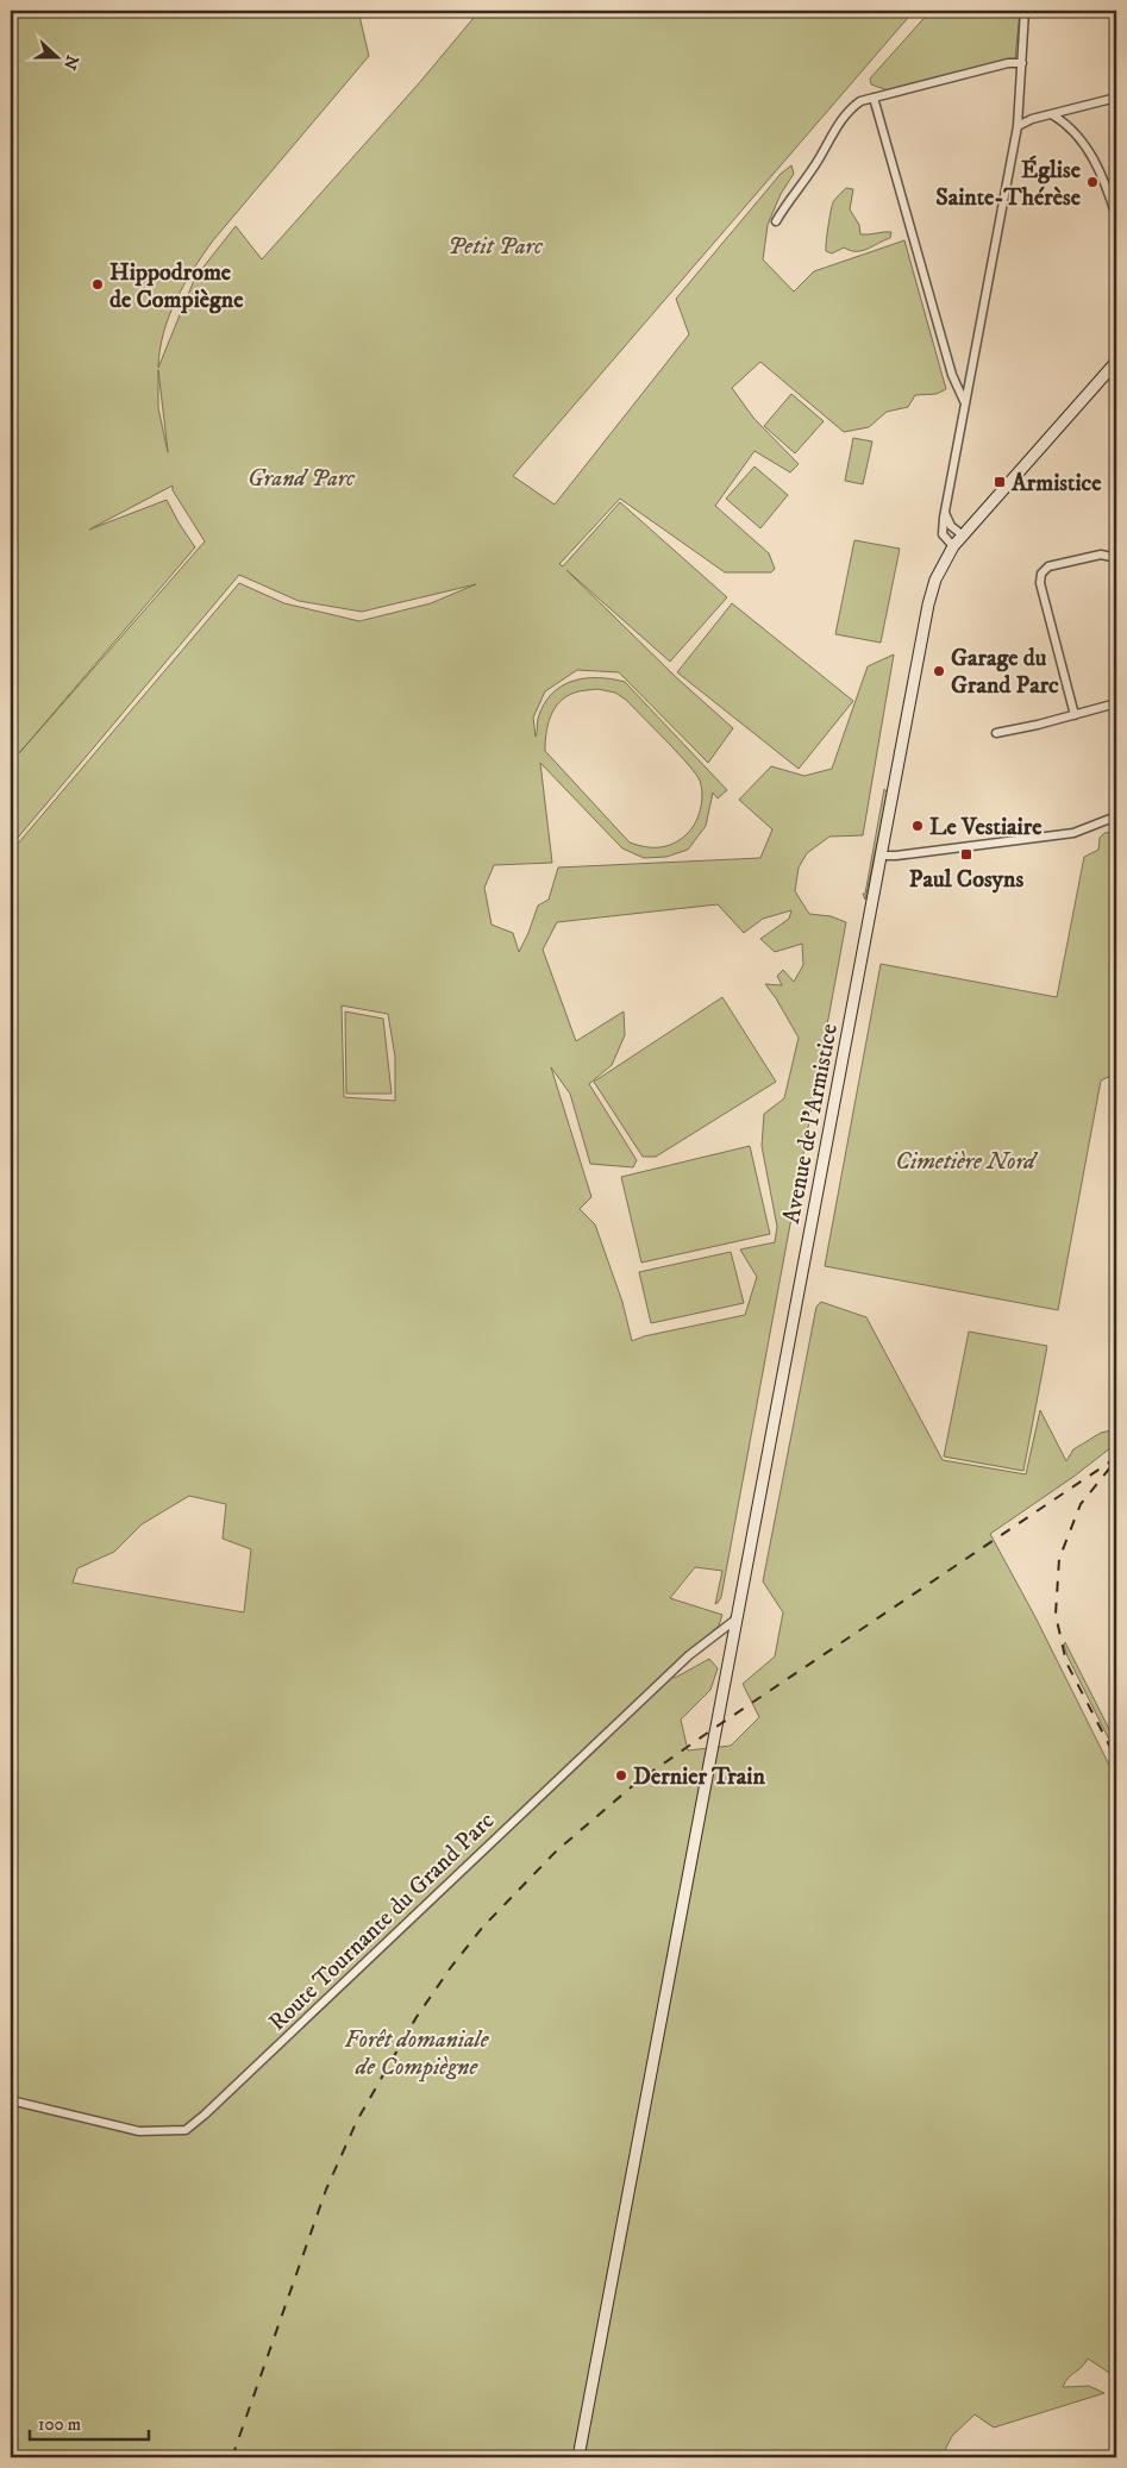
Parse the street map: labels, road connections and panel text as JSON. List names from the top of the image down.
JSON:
{
  "streets": {
    "main road": ["Avenue de l'Armistice"],
    "street": ["Route Tournante du Grand Parc"]
  },
  "crossings": [
    ["Avenue de l'Armistice", "Route Tournante du Grand Parc"]
  ],
  "parks": [
    "Petit Parc",
    "Grand Parc",
    "Cimetière Nord",
    "Forêt domaniale de Compiègne"
  ],
  "places": {
    "other": [
      "Église Sainte-Thérèse",
      "Hippodrome de Compiègne",
      "Garage du Grand Parc",
      "Le Vestiaire",
      "Dernier Train"
    ],
    "transit": ["Armistice", "Paul Cosyns"]
  },
  "scale_bar": "100 m",
  "north": "right"
}
